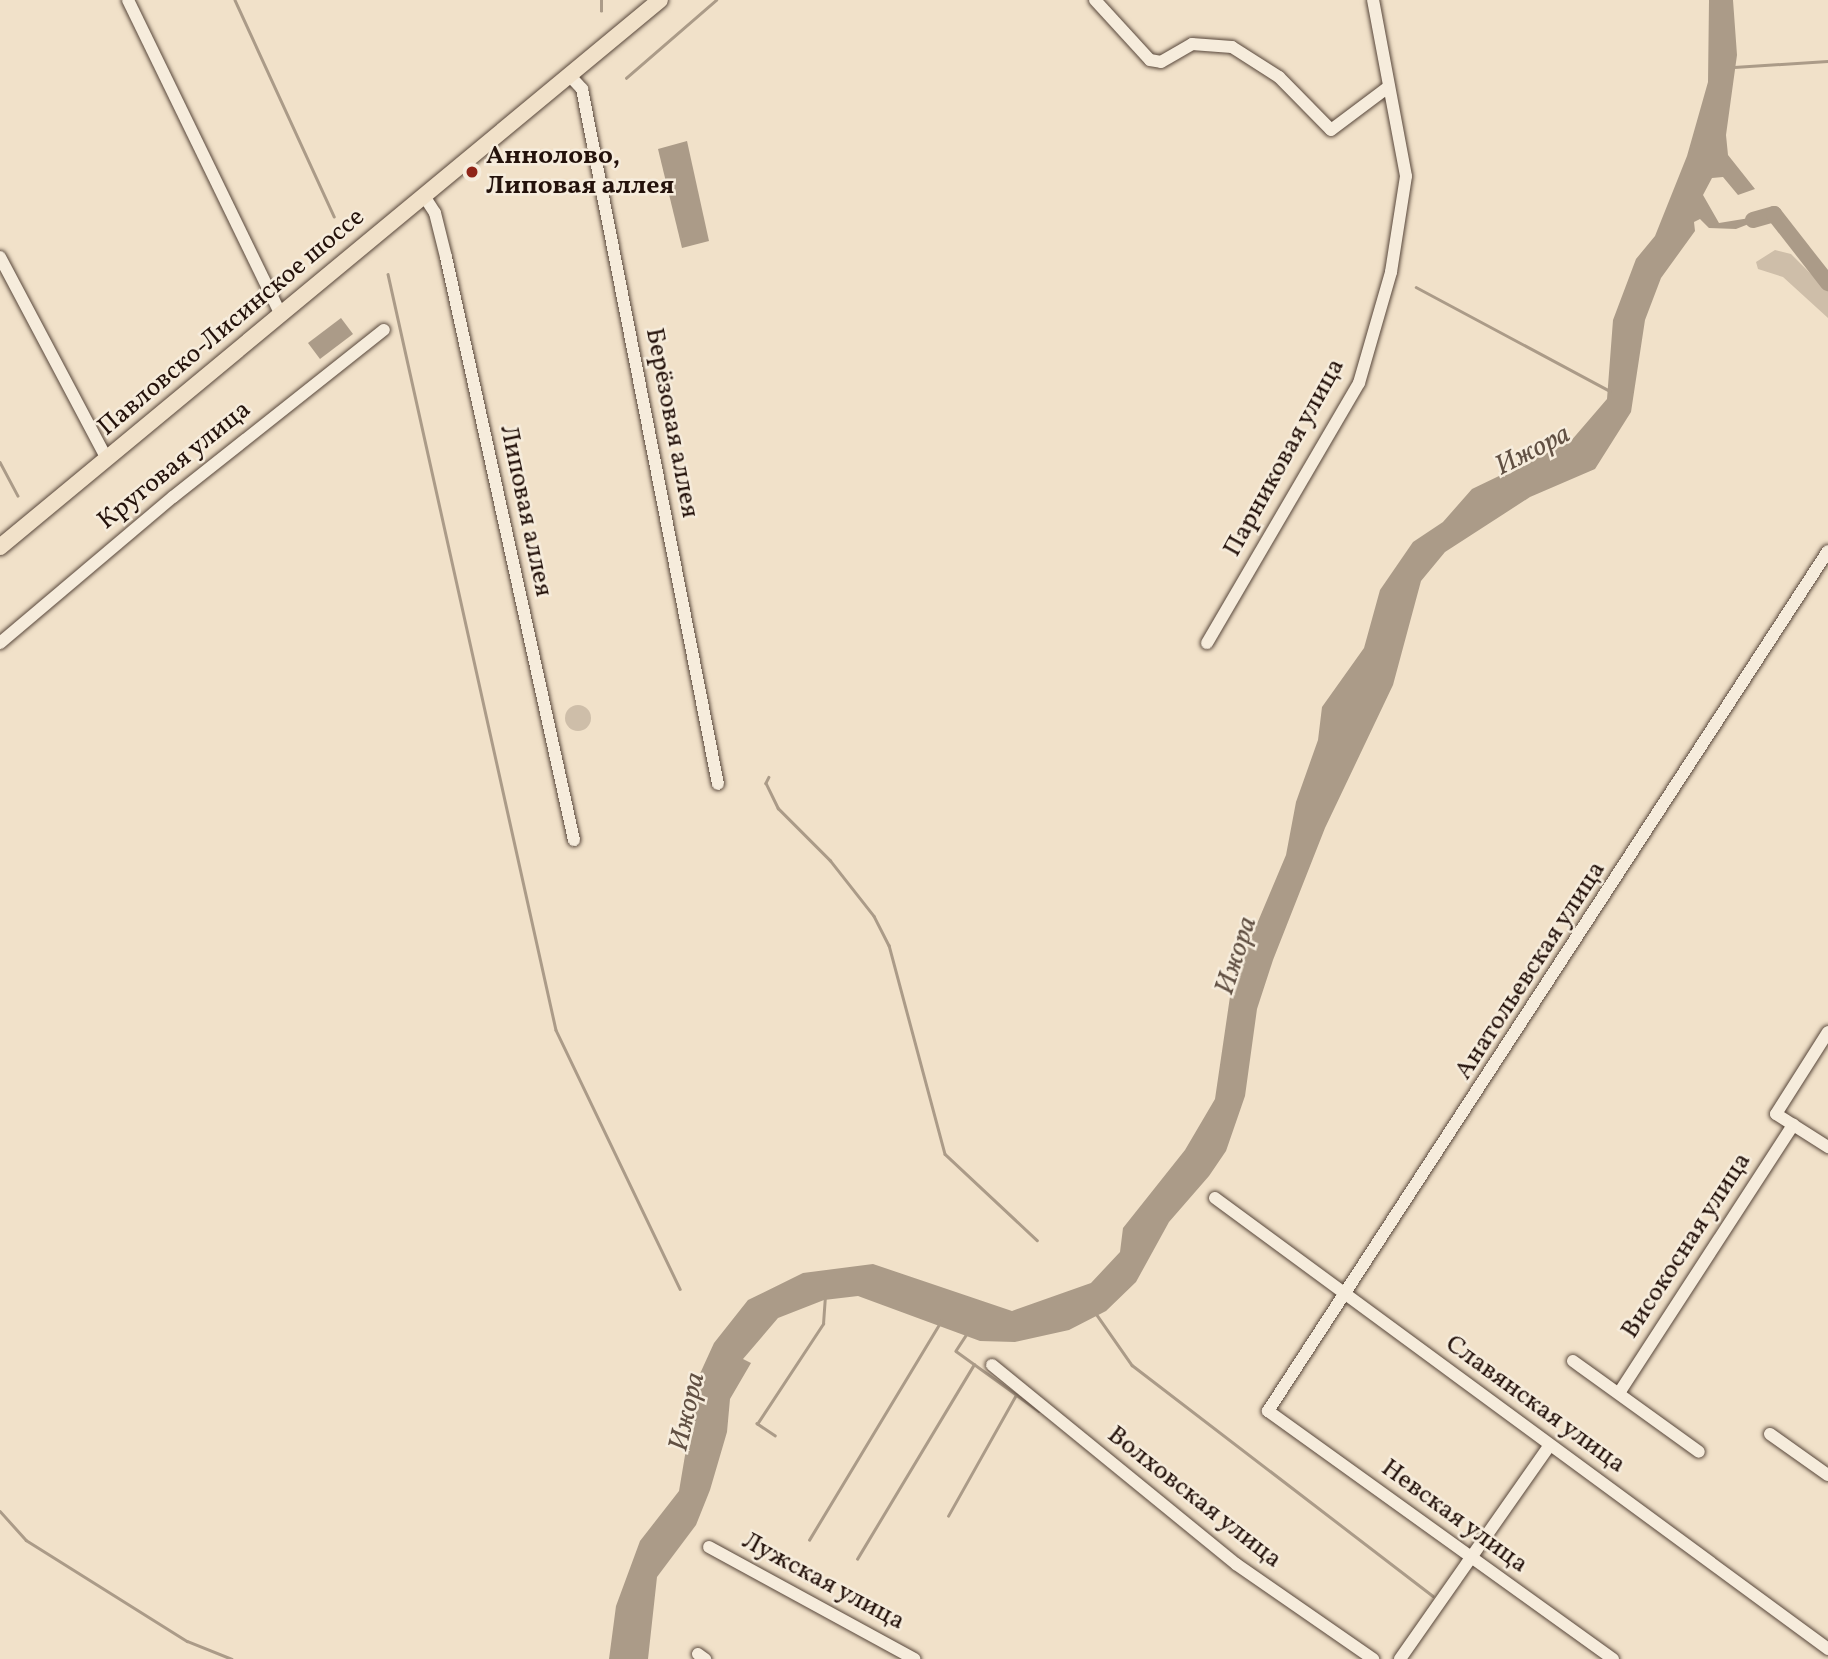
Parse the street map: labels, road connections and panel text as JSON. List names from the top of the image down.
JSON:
{
  "streets": {
    "main road": ["Павловско-Лисинское шоссе"],
    "street": [
      "Берёзовая аллея",
      "Парниковая улица",
      "Круговая улица",
      "Липовая аллея",
      "Анатольевская улица",
      "Високосная улица",
      "Славянская улица",
      "Волховская улица",
      "Невская улица",
      "Лужская улица"
    ]
  },
  "crossings": [
    ["Павловско-Лисинское шоссе", "Берёзовая аллея"],
    ["Павловско-Лисинское шоссе", "Липовая аллея"],
    ["Анатольевская улица", "Славянская улица"],
    ["Анатольевская улица", "Невская улица"]
  ],
  "water": ["Ижора"],
  "places": ["Аннолово, Липовая аллея"]
}
